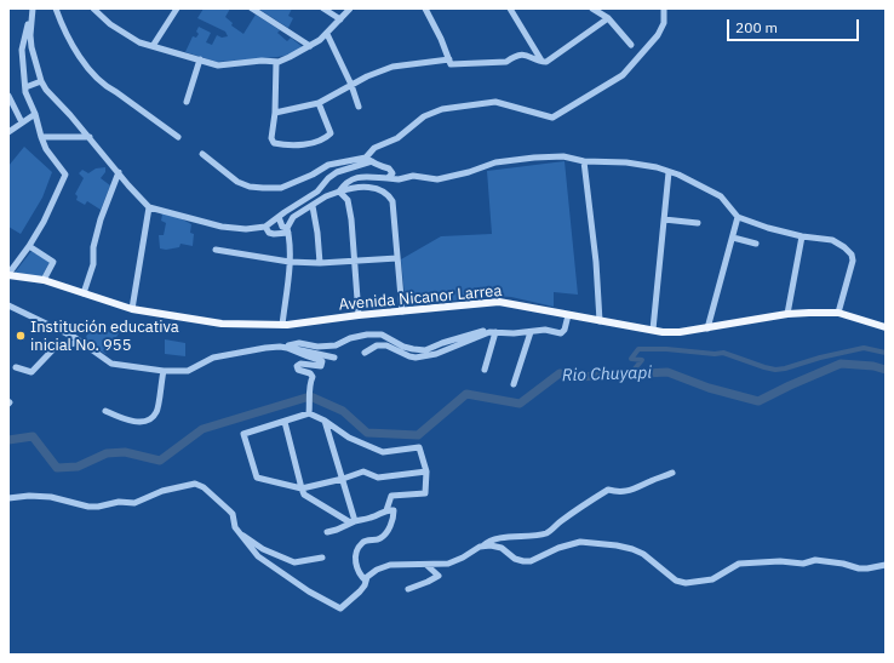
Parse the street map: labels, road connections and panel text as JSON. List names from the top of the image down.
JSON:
{
  "streets": {
    "main road": ["Avenida Nicanor Larrea"]
  },
  "water": ["Rio Chuyapi"],
  "places": ["Institución educativa inicial No. 955"],
  "scale_bar": "200 m"
}
